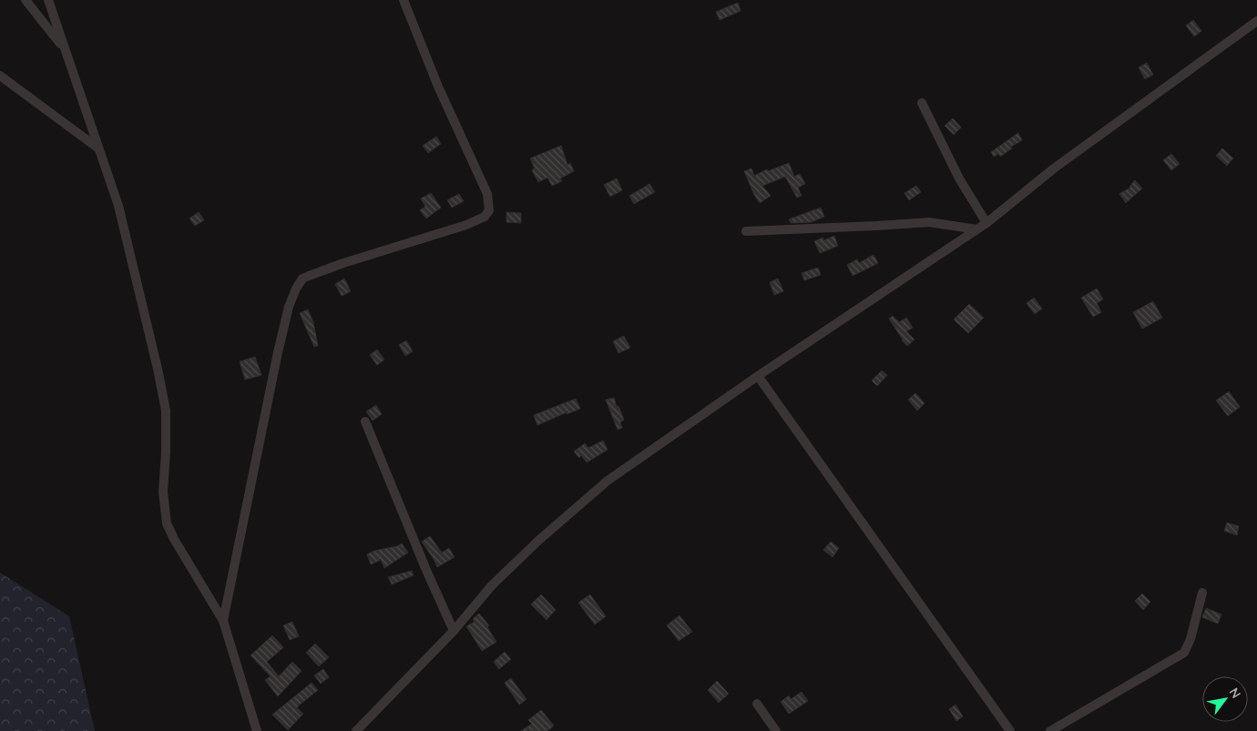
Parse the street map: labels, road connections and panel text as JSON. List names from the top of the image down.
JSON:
{
  "north": "top right"
}
